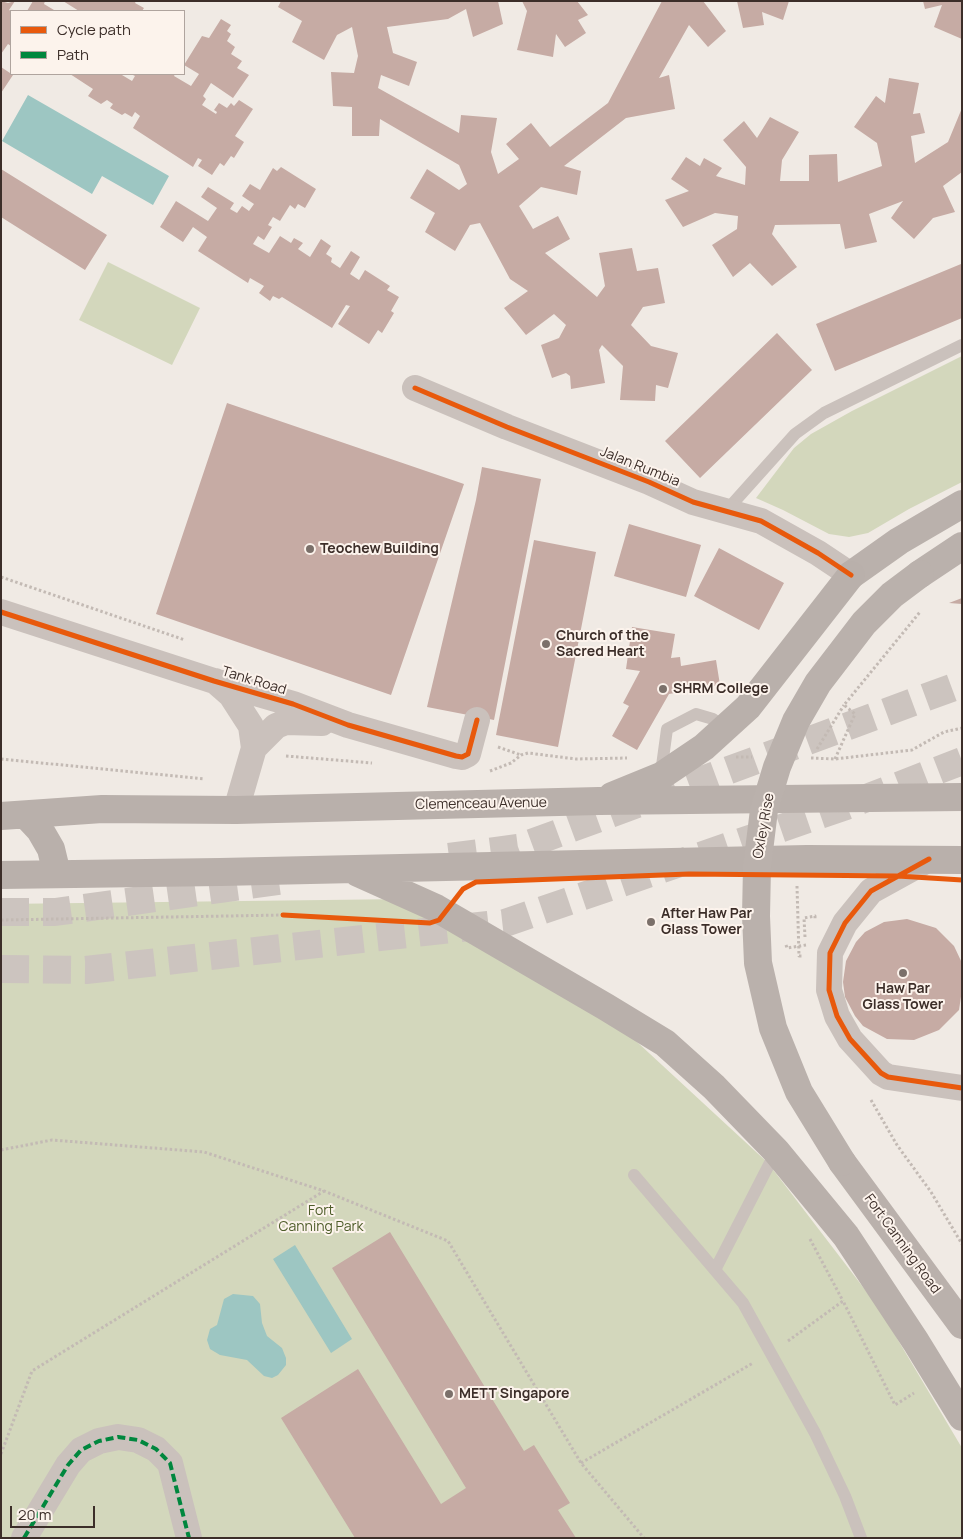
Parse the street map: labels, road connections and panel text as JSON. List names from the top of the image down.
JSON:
{
  "streets": {
    "main road": ["Clemenceau Avenue", "Oxley Rise", "Fort Canning Road"],
    "street": ["Jalan Rumbia", "Tank Road"]
  },
  "crossings": [
    ["Tank Road", "Clemenceau Avenue"],
    ["Oxley Rise", "Fort Canning Road"]
  ],
  "parks": ["Fort Canning Park"],
  "places": [
    "Teochew Building",
    "Church of the Sacred Heart",
    "SHRM College",
    "After Haw Par Glass Tower",
    "Haw Par Glass Tower",
    "METT Singapore"
  ],
  "legend": ["Cycle path", "Path"],
  "scale_bar": "20 m"
}
